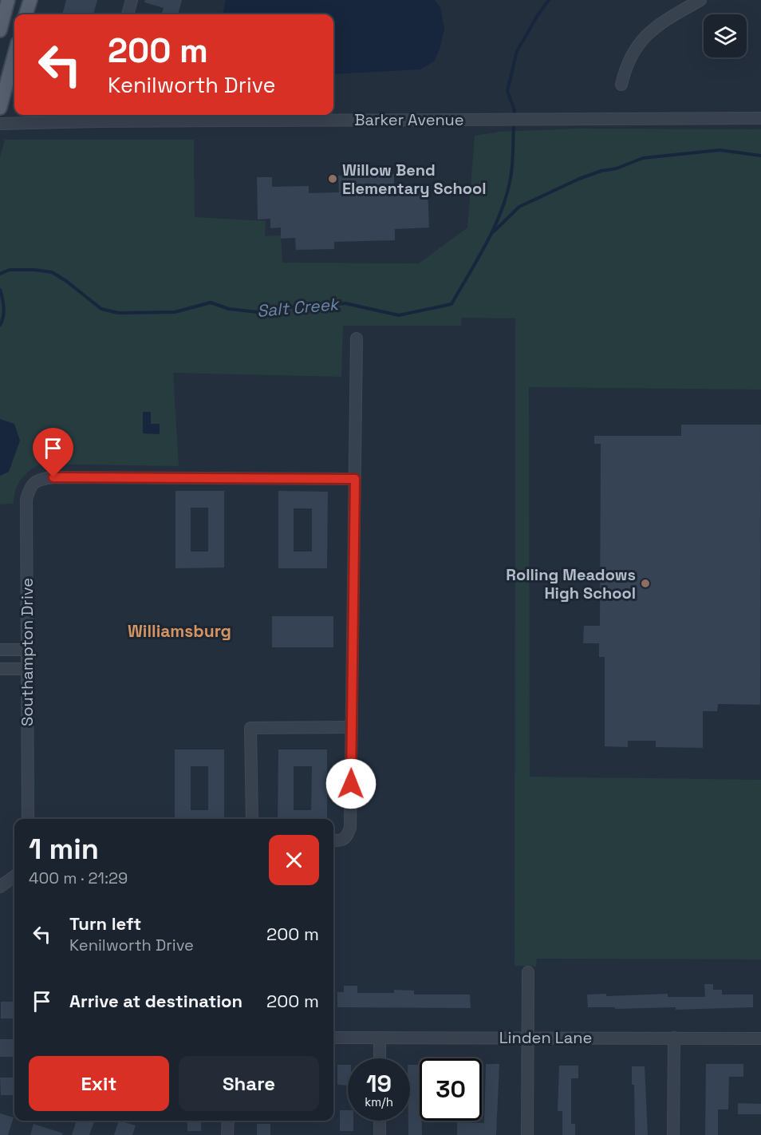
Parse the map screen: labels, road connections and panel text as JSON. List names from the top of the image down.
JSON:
{
  "streets": {
    "street": ["Barker Avenue", "Southampton Drive", "Linden Lane"]
  },
  "districts": ["Williamsburg"],
  "water": ["Salt Creek"],
  "places": ["Willow Bend Elementary School", "Rolling Meadows High School"],
  "page": {
    "turn": ["200 m", "Kenilworth Drive"],
    "heading": ["1 min", "400 m · 21:29"],
    "list": [
      {
        "name": "Turn left",
        "note": "Kenilworth Drive",
        "value": "200 m"
      },
      {
        "name": "Arrive at destination",
        "value": "200 m"
      }
    ],
    "buttons": ["Exit", "Share"],
    "speed": "19 km/h",
    "limit": "30"
  }
}
